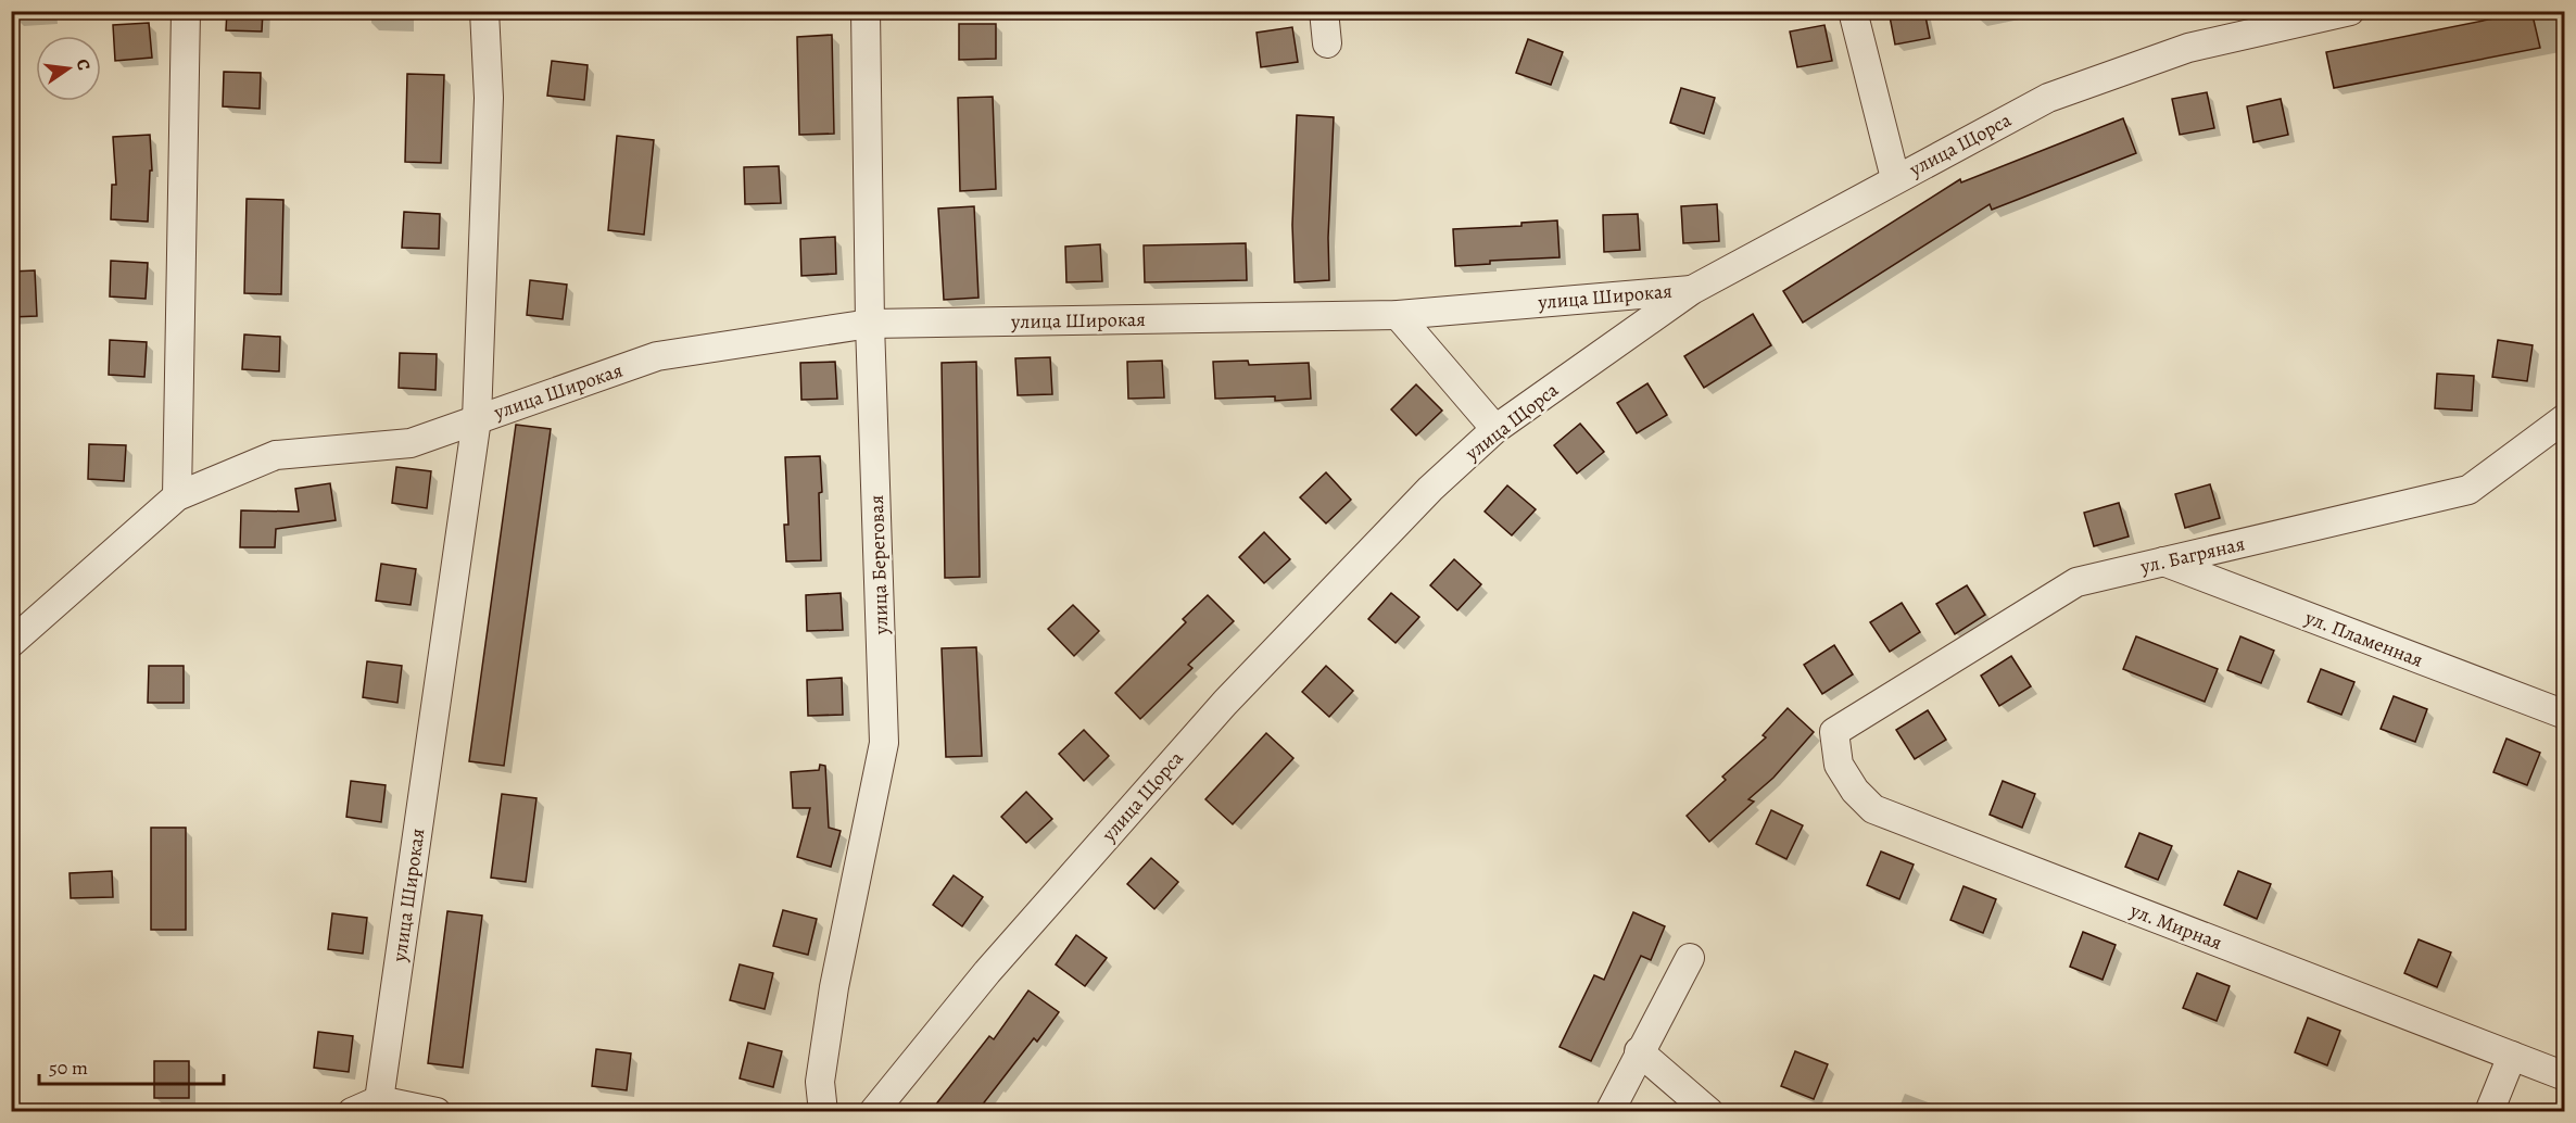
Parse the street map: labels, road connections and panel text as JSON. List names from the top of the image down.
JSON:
{
  "streets": {
    "street": [
      "улица Щорса",
      "улица Широкая",
      "ул. Багряная",
      "улица Береговая",
      "ул. Пламенная",
      "ул. Мирная"
    ]
  },
  "crossings": [
    ["улица Щорса", "улица Широкая"],
    ["улица Широкая", "улица Береговая"],
    ["ул. Багряная", "ул. Пламенная"],
    ["ул. Багряная", "ул. Мирная"]
  ],
  "scale_bar": "50 m",
  "north": "right"
}
